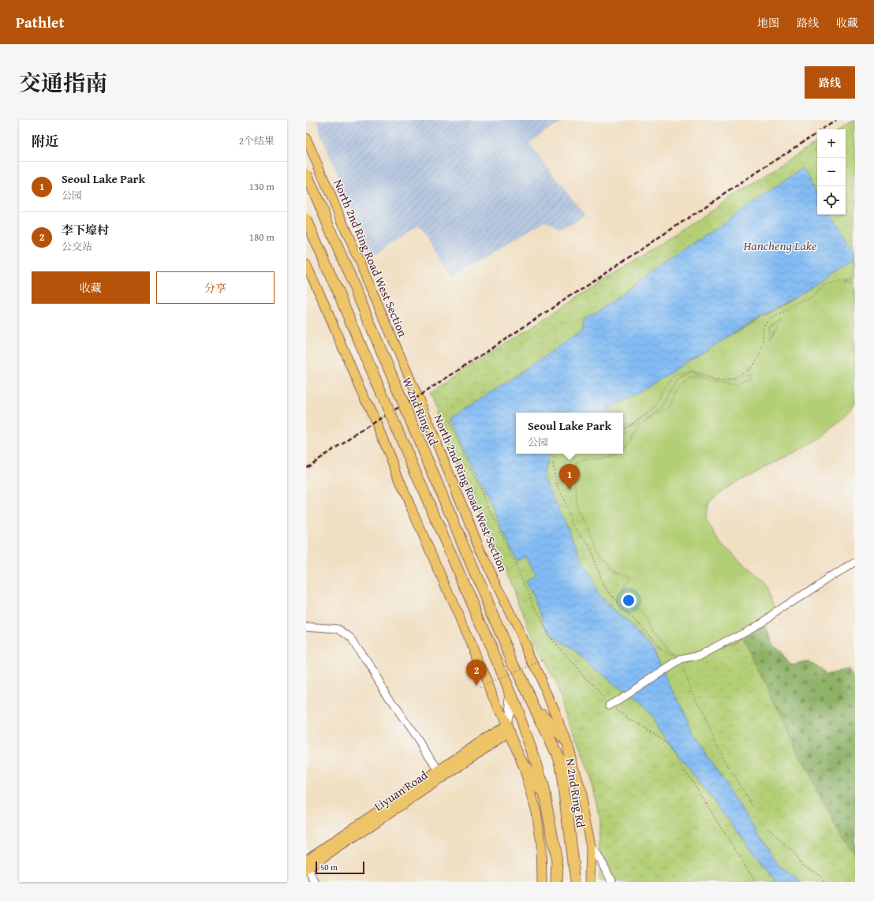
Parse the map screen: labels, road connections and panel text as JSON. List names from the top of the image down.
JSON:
{
  "streets": {
    "highway": ["W 2nd Ring Rd", "N 2nd Ring Rd"],
    "main road": ["North 2nd Ring Road West Section", "Liyuan Road"]
  },
  "crossings": [
    ["W 2nd Ring Rd", "N 2nd Ring Rd"]
  ],
  "water": ["Hancheng Lake"],
  "scale_bar": "50 m",
  "page": {
    "header": "Pathlet",
    "nav": ["地图", "路线", "收藏"],
    "title": "交通指南",
    "buttons": [
      "路线",
      ["收藏", "分享"]
    ],
    "heading": ["附近", "2个结果"],
    "map_buttons": ["+", "−"],
    "list": [
      {
        "mark": "1",
        "name": "Seoul Lake Park",
        "note": "公园",
        "value": "130 m"
      },
      {
        "mark": "2",
        "name": "李下壕村",
        "note": "公交站",
        "value": "180 m"
      }
    ],
    "popup": ["Seoul Lake Park", "公园"],
    "pins": ["1", "2"],
    "scale": "50 m"
  }
}
